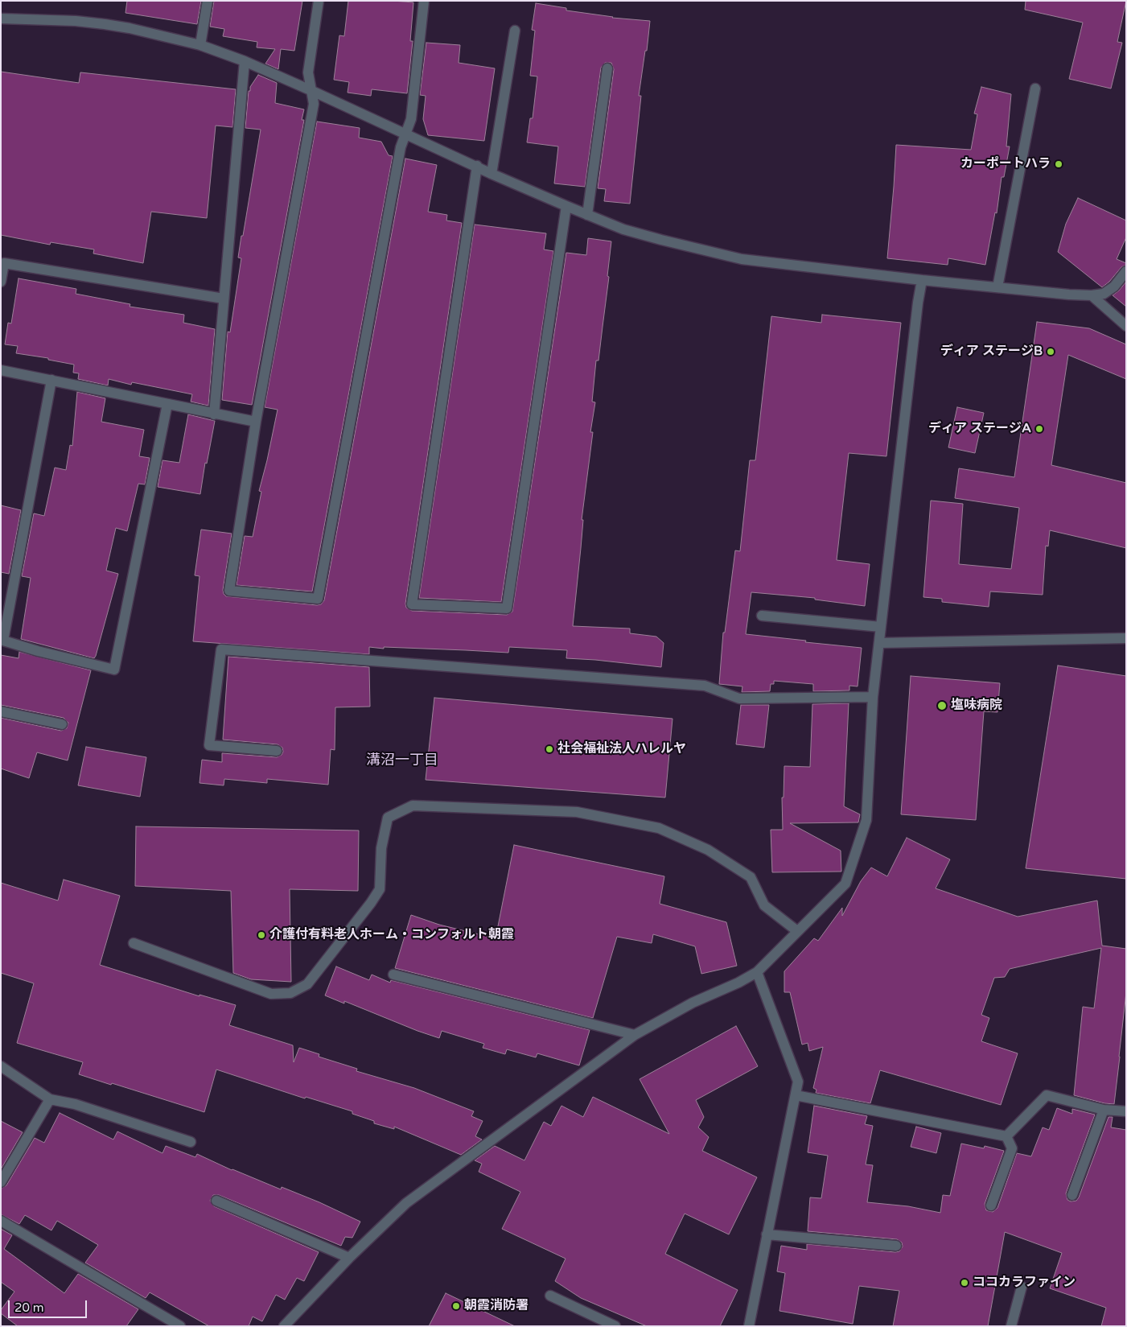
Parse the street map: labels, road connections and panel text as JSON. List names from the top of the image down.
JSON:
{
  "districts": ["溝沼一丁目"],
  "places": [
    "カーポートハラ",
    "ディア ステージB",
    "ディア ステージA",
    "塩味病院",
    "社会福祉法人ハレルヤ",
    "介護付有料老人ホーム・コンフォルト朝霞",
    "ココカラファイン",
    "朝霞消防署"
  ],
  "scale_bar": "20 m"
}
